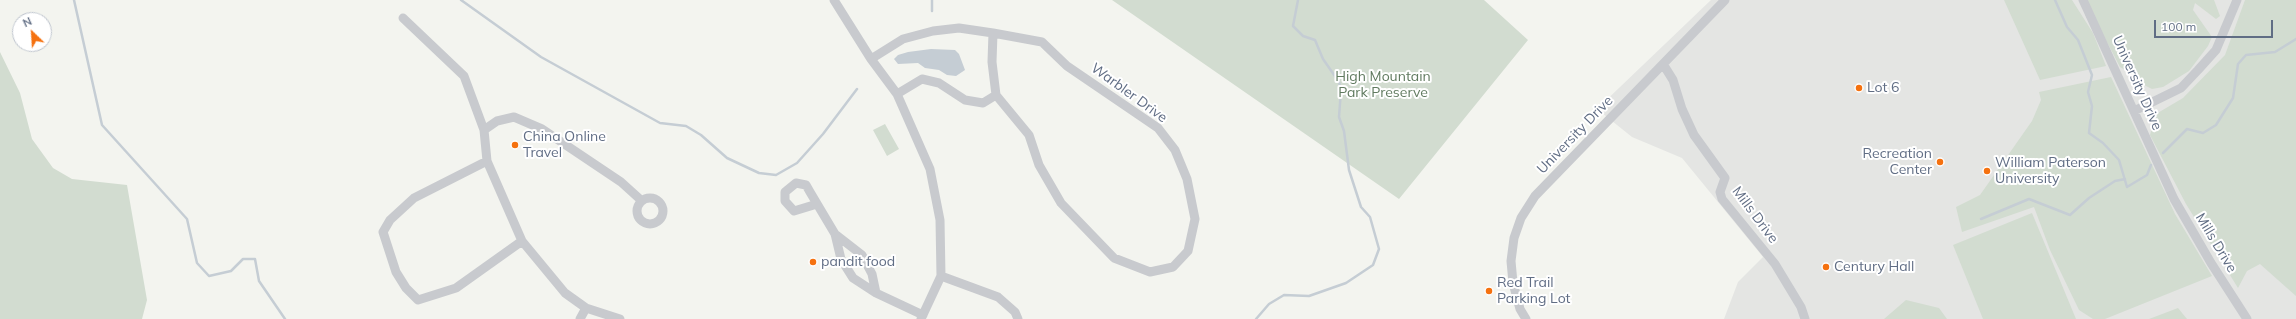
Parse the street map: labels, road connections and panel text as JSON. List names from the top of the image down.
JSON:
{
  "streets": {
    "street": ["University Drive", "Warbler Drive", "Mills Drive"]
  },
  "crossings": [
    ["University Drive", "Mills Drive"]
  ],
  "parks": ["High Mountain Park Preserve"],
  "places": [
    "Lot 6",
    "China Online Travel",
    "Recreation Center",
    "William Paterson University",
    "pandit food",
    "Century Hall",
    "Red Trail Parking Lot"
  ],
  "scale_bar": "100 m",
  "north": "top left"
}
